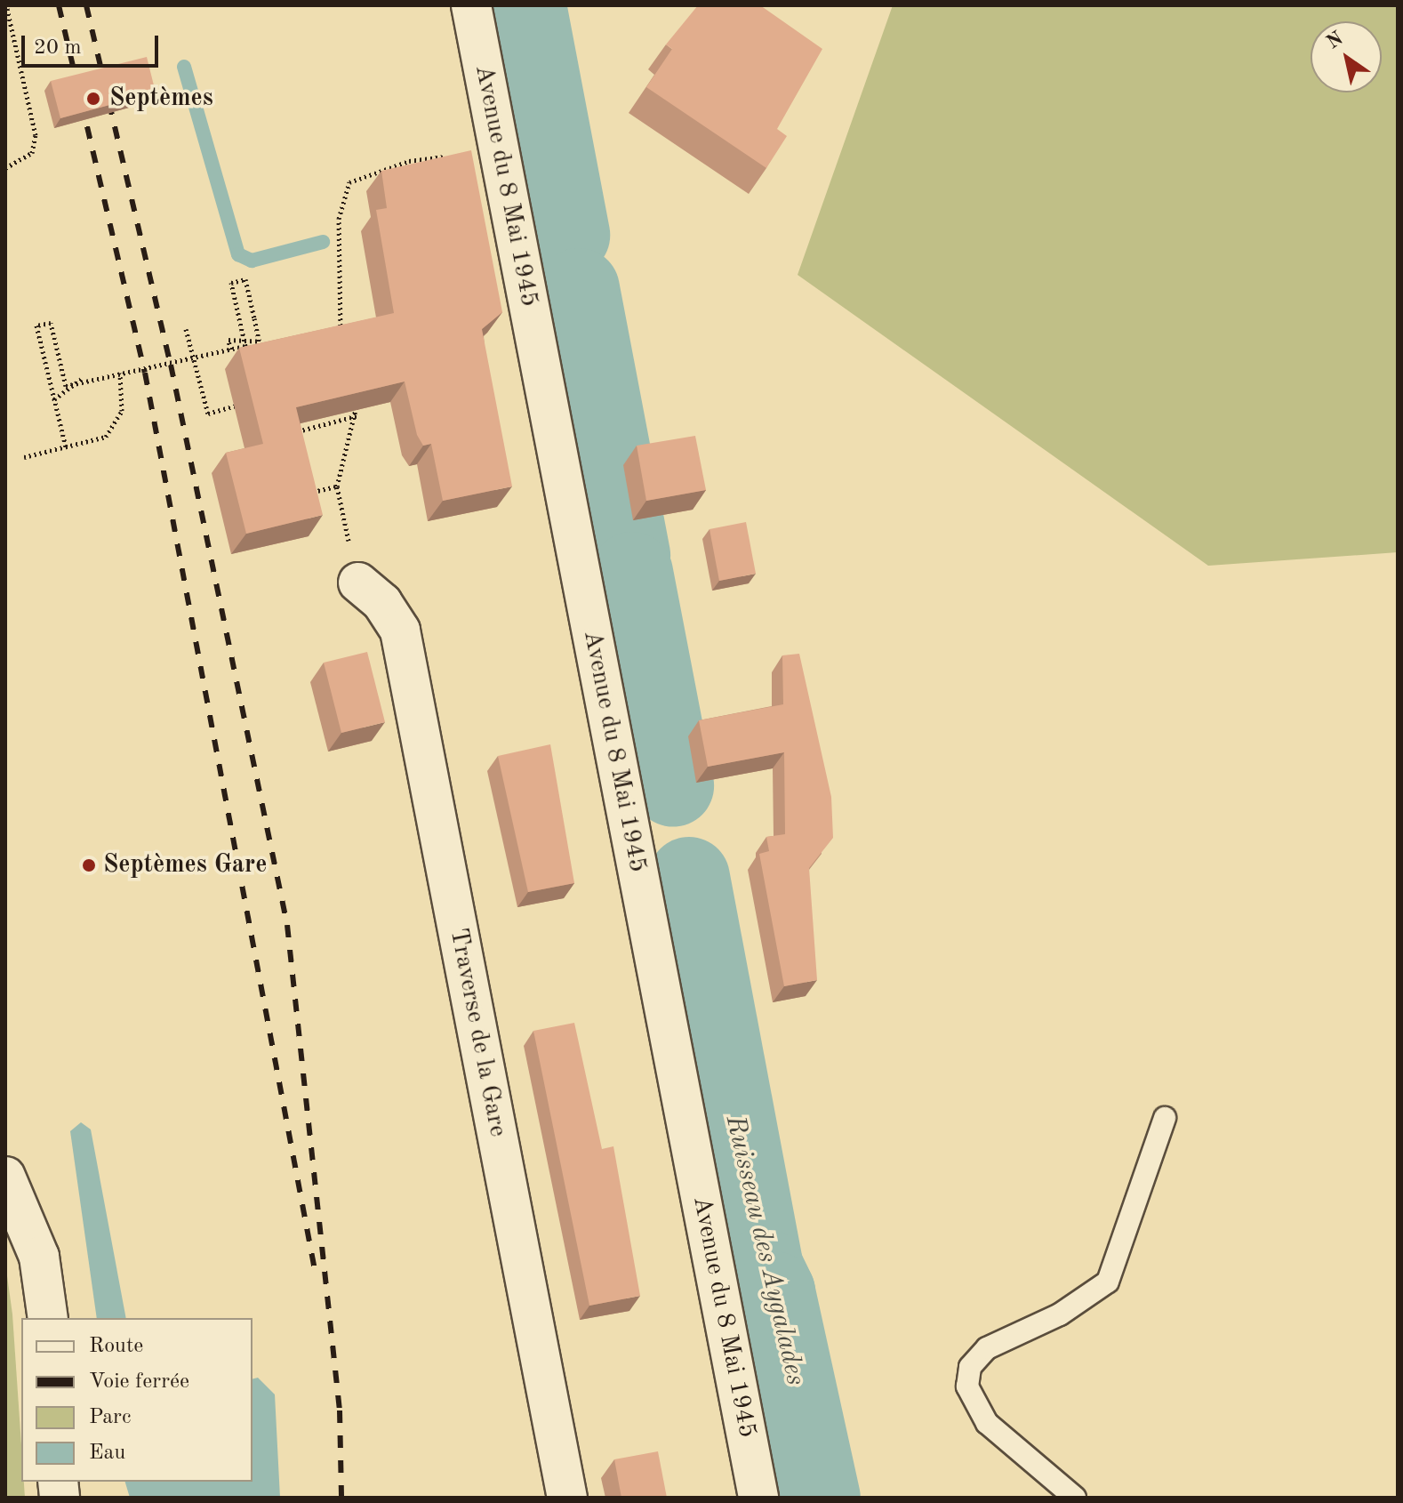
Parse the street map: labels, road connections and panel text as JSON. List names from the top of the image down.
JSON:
{
  "streets": {
    "main road": ["Avenue du 8 Mai 1945", "Traverse de la Gare"]
  },
  "water": ["Ruisseau des Aygalades"],
  "places": ["Septèmes", "Septèmes Gare"],
  "legend": [
    "Route",
    "Voie ferrée",
    "Parc",
    "Eau"
  ],
  "scale_bar": "20 m",
  "north": "top left"
}
